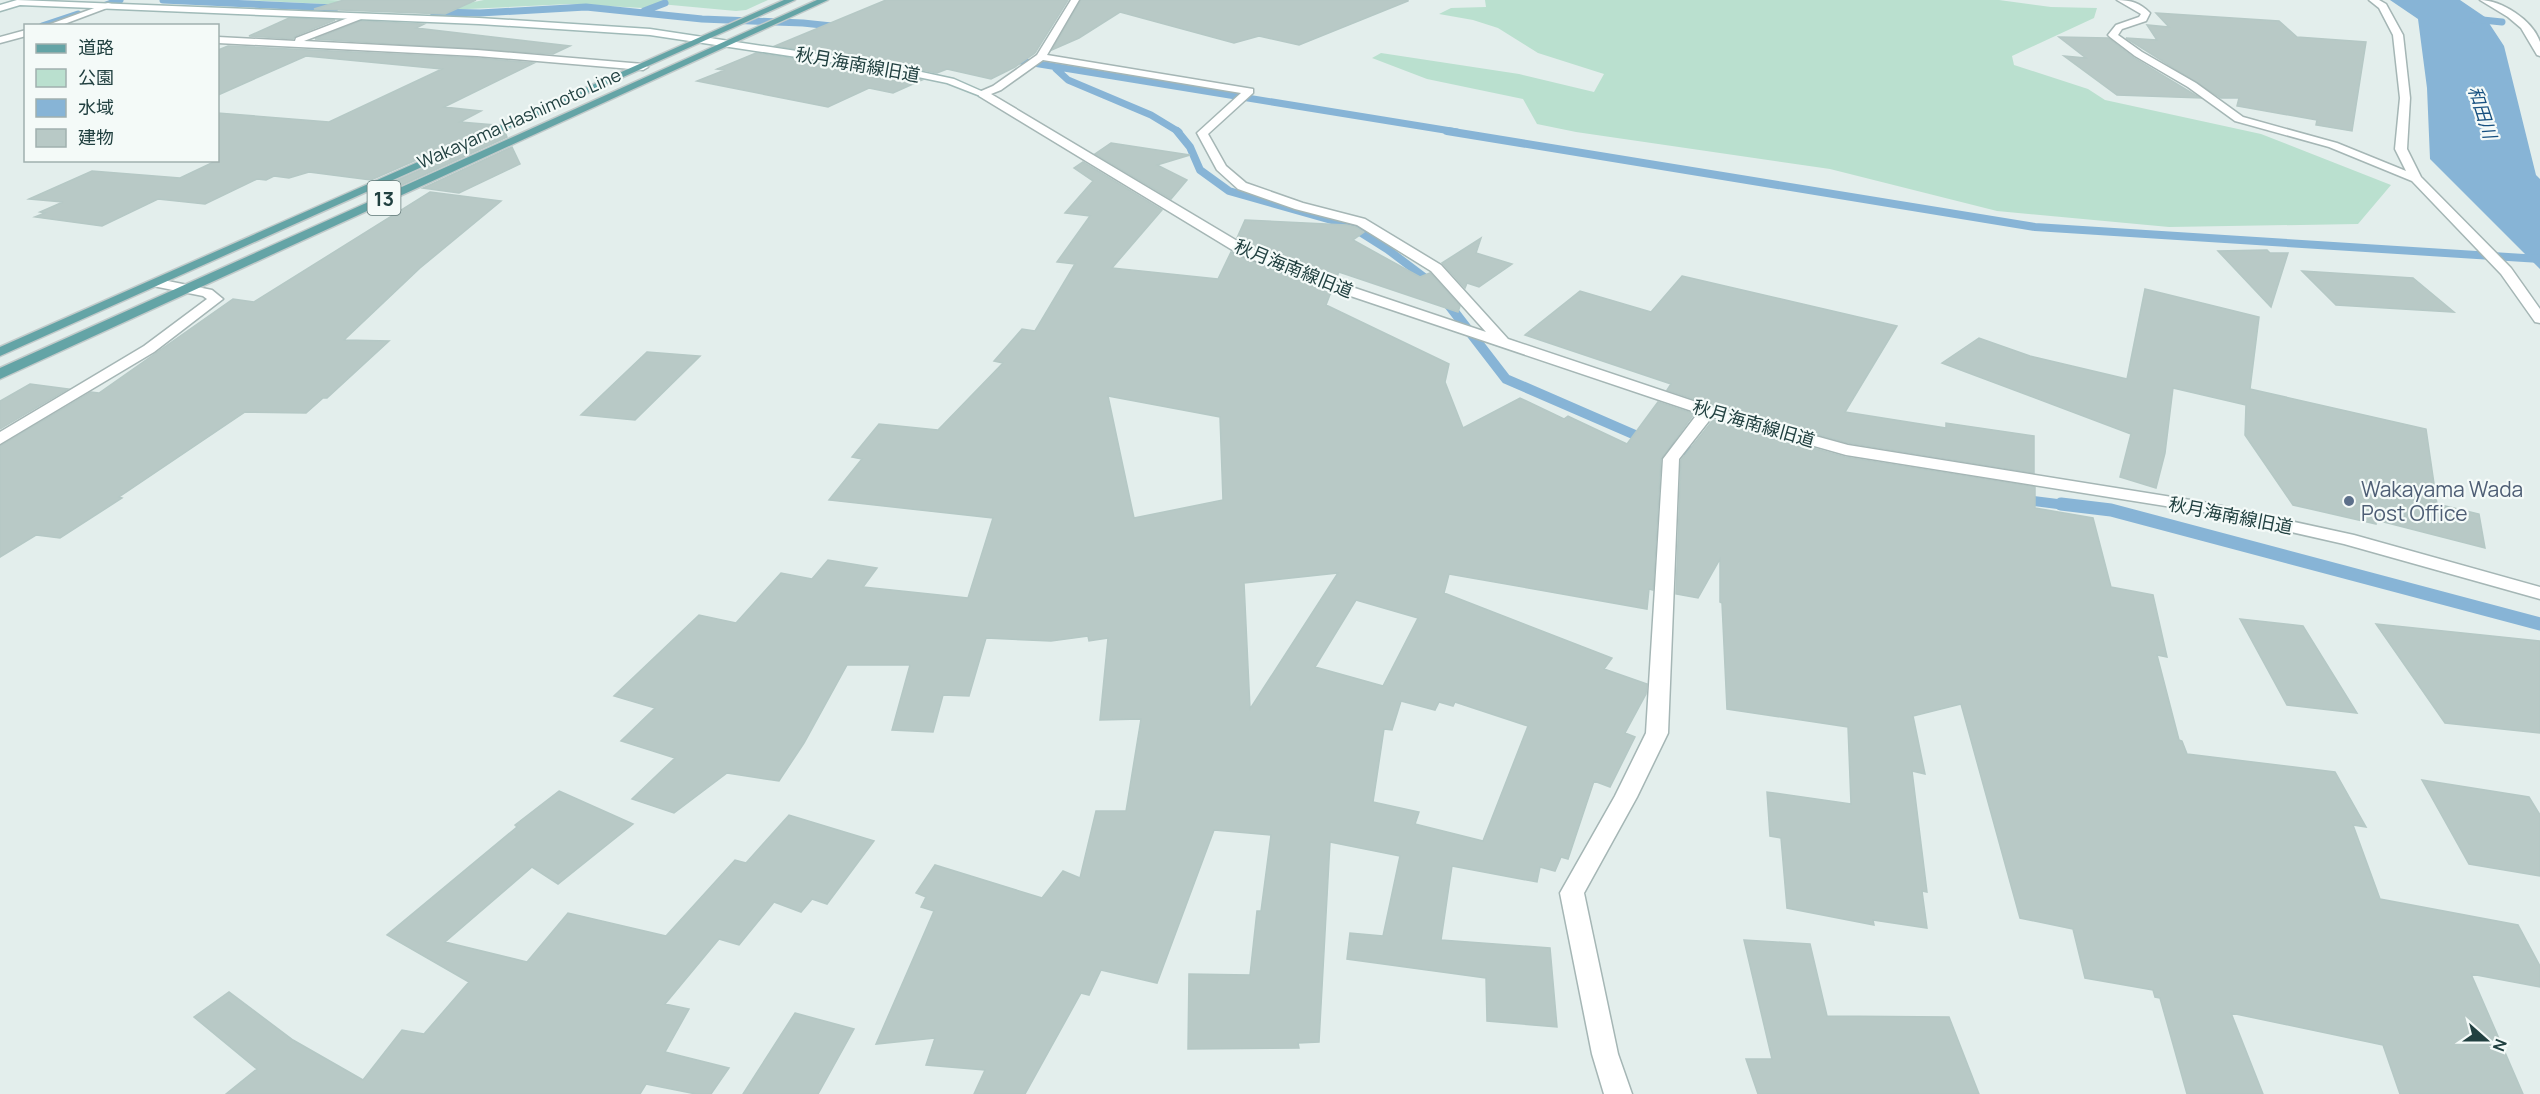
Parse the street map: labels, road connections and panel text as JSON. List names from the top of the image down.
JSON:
{
  "streets": {
    "main road": ["Wakayama Hashimoto Line", "13"],
    "street": ["秋月海南線旧道"]
  },
  "crossings": [
    ["秋月海南線旧道", "Wakayama Hashimoto Line"]
  ],
  "water": ["和田川"],
  "places": ["Wakayama Wada Post Office"],
  "legend": [
    "道路",
    "公園",
    "水域",
    "建物"
  ],
  "north": "right"
}
